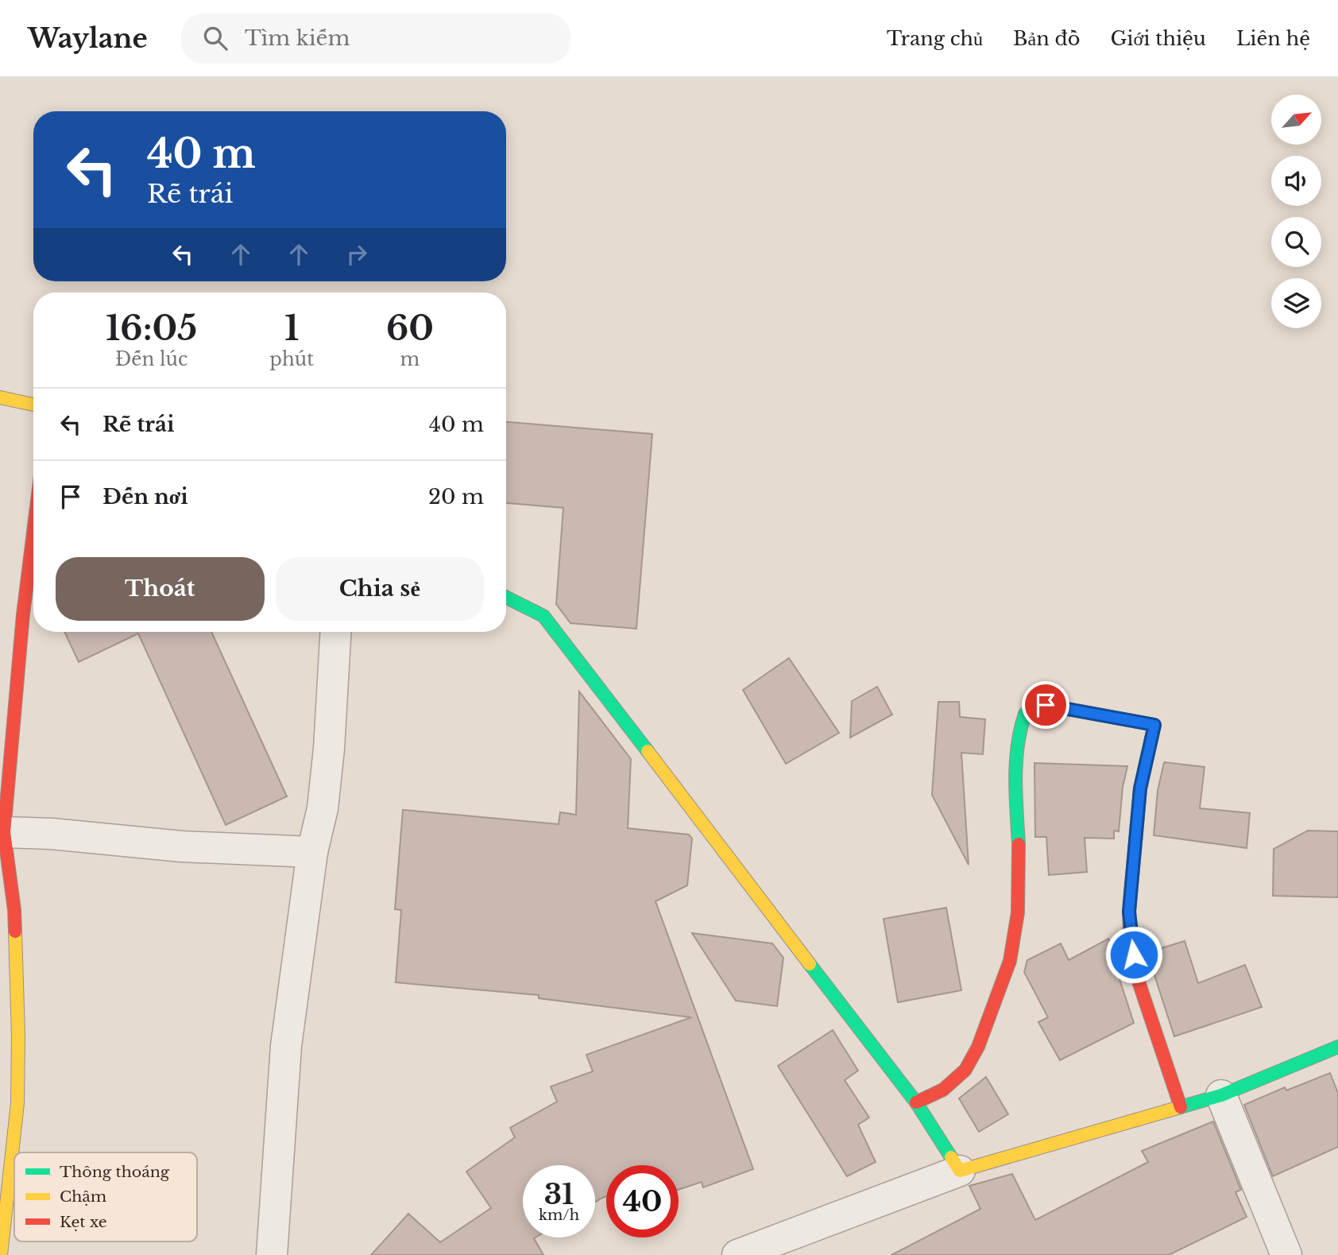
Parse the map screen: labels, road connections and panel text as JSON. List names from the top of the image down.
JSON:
{
  "legend": ["Thông thoáng", "Chậm", "Kẹt xe"],
  "north": "top right",
  "page": {
    "header": "Waylane",
    "search": "Tìm kiếm",
    "nav": [
      "Trang chủ",
      "Bản đồ",
      "Giới thiệu",
      "Liên hệ"
    ],
    "turn": ["40 m", "Rẽ trái"],
    "eta": [
      "16:05",
      "Đến lúc",
      "1",
      "phút",
      "60",
      "m"
    ],
    "list": [
      {
        "name": "Rẽ trái",
        "value": "40 m"
      },
      {
        "name": "Đến nơi",
        "value": "20 m"
      }
    ],
    "buttons": ["Thoát", "Chia sẻ"],
    "speed": "31 km/h",
    "limit": "40"
  }
}
